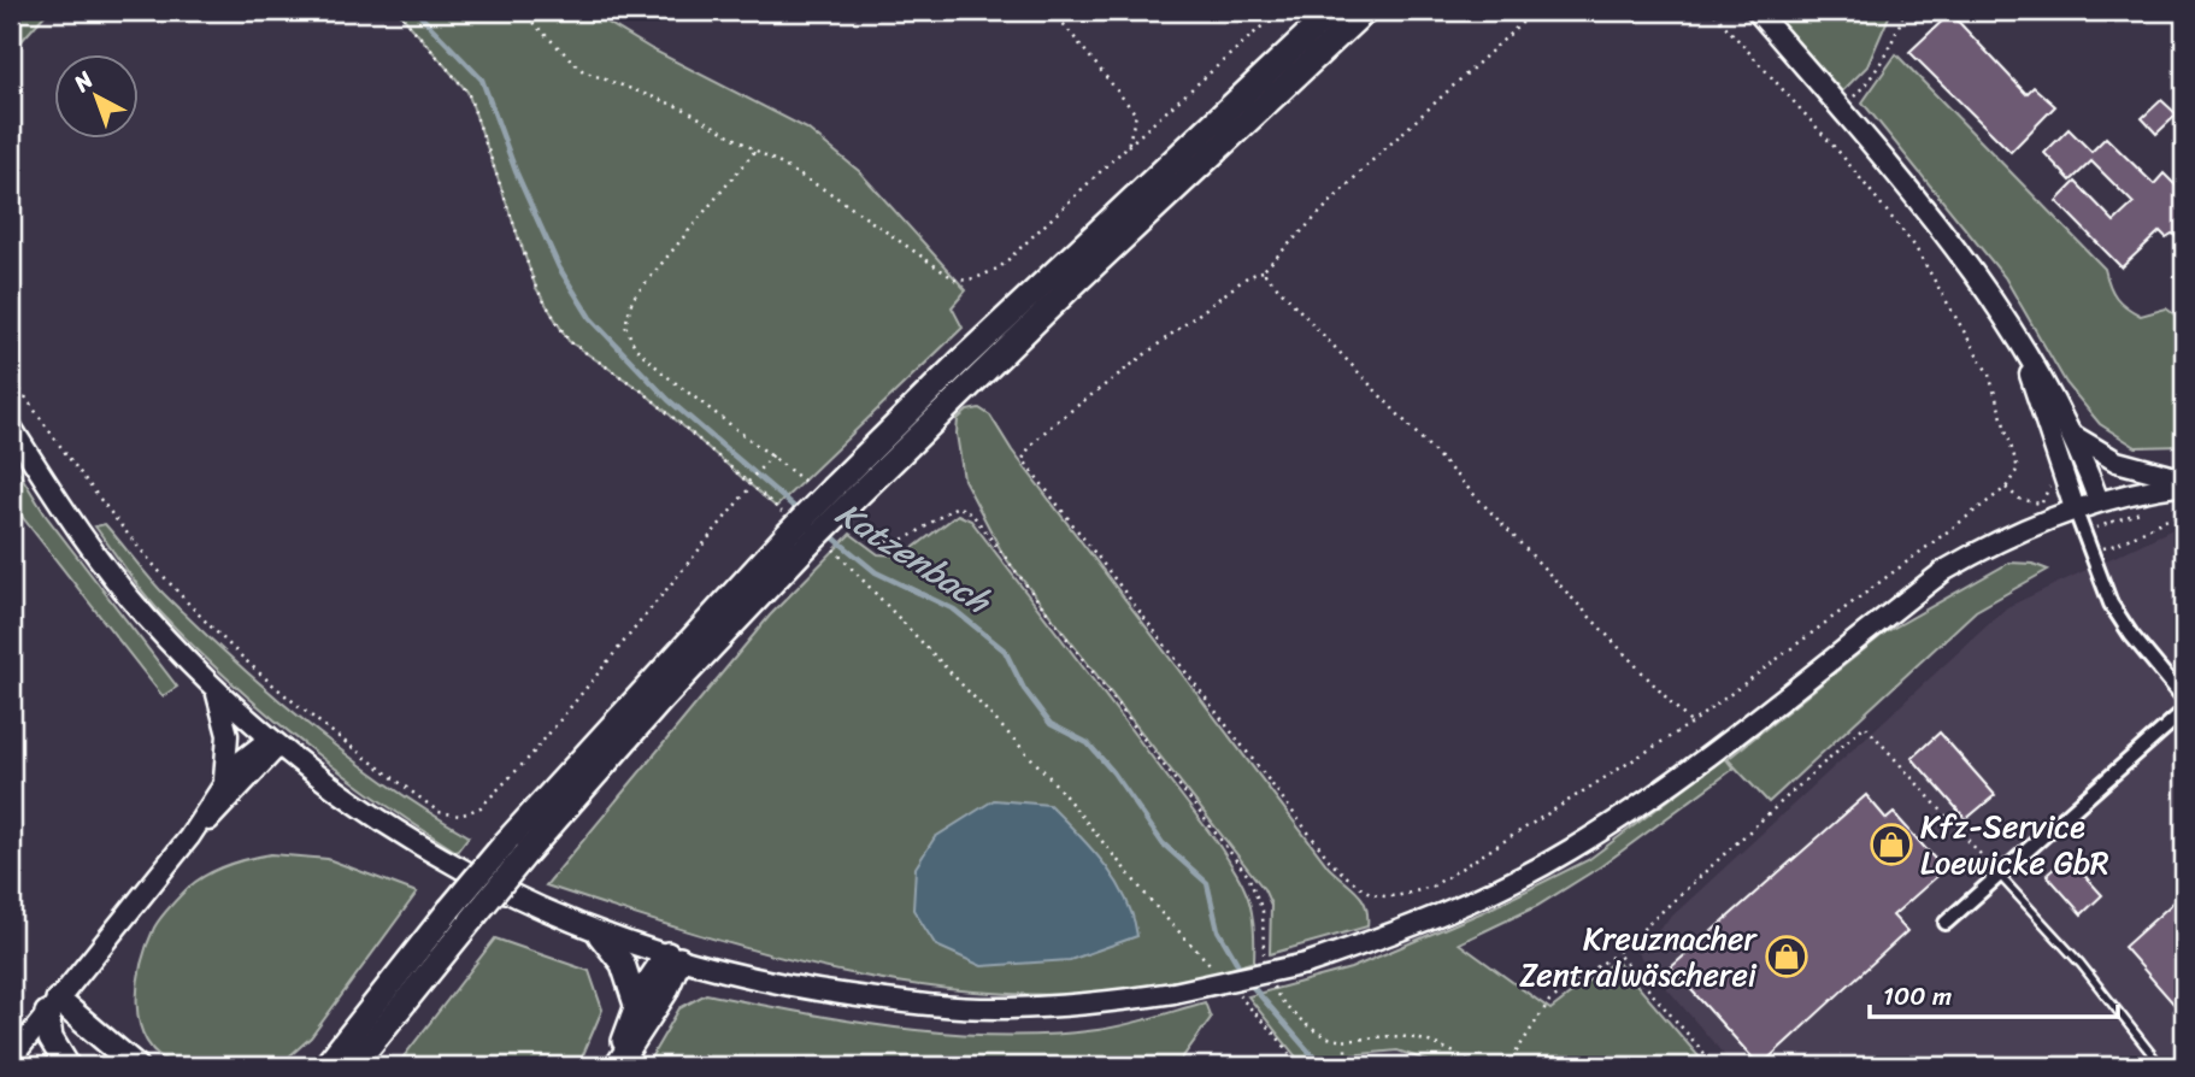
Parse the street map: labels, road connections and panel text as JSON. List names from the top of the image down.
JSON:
{
  "water": ["Katzenbach"],
  "places": {
    "shop": ["Kfz-Service Loewicke GbR", "Kreuznacher Zentralwäscherei"]
  },
  "scale_bar": "100 m",
  "north": "top left"
}
